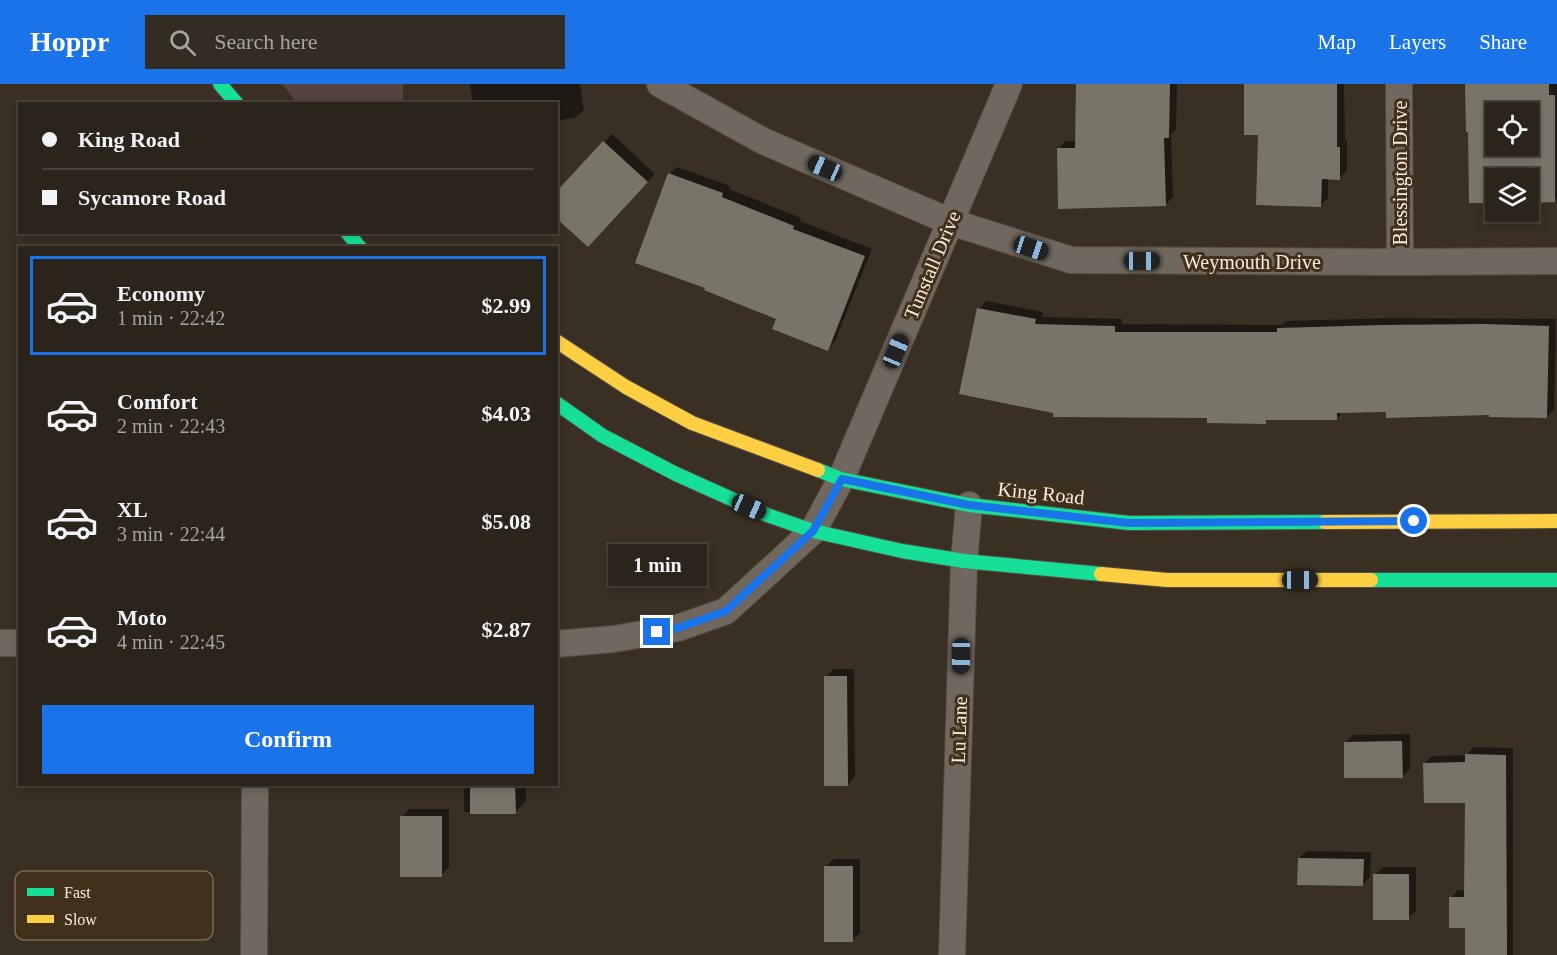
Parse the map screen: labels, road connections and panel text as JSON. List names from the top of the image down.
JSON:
{
  "streets": {
    "street": [
      "Blessington Drive",
      "Weymouth Drive",
      "Tunstall Drive",
      "King Road",
      "Lu Lane"
    ]
  },
  "crossings": [
    ["Blessington Drive", "Weymouth Drive"],
    ["Weymouth Drive", "Tunstall Drive"],
    ["Tunstall Drive", "King Road"],
    ["King Road", "Lu Lane"]
  ],
  "legend": ["Fast", "Slow"],
  "page": {
    "header": "Hoppr",
    "search": "Search here",
    "nav": ["Map", "Layers", "Share"],
    "banner": ["King Road", "Sycamore Road"],
    "list": [
      {
        "name": "Economy",
        "note": "1 min · 22:42",
        "value": "$2.99"
      },
      {
        "name": "Comfort",
        "note": "2 min · 22:43",
        "value": "$4.03"
      },
      {
        "name": "XL",
        "note": "3 min · 22:44",
        "value": "$5.08"
      },
      {
        "name": "Moto",
        "note": "4 min · 22:45",
        "value": "$2.87"
      }
    ],
    "bubble": "1 min",
    "buttons": "Confirm"
  }
}
